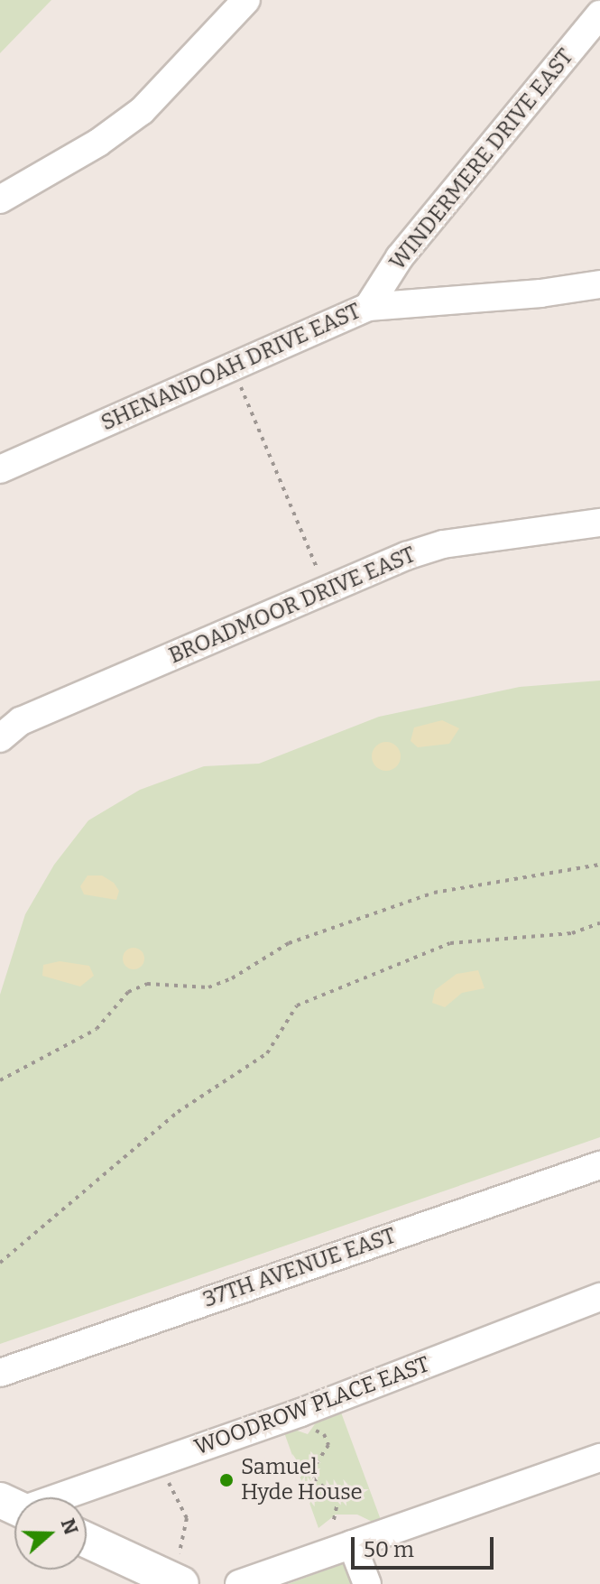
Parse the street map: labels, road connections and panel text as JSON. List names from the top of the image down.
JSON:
{
  "streets": {
    "street": [
      "WINDERMERE DRIVE EAST",
      "SHENANDOAH DRIVE EAST",
      "BROADMOOR DRIVE EAST",
      "37TH AVENUE EAST",
      "WOODROW PLACE EAST"
    ]
  },
  "crossings": [
    ["WINDERMERE DRIVE EAST", "SHENANDOAH DRIVE EAST"]
  ],
  "places": ["Samuel Hyde House"],
  "scale_bar": "50 m",
  "north": "right"
}
